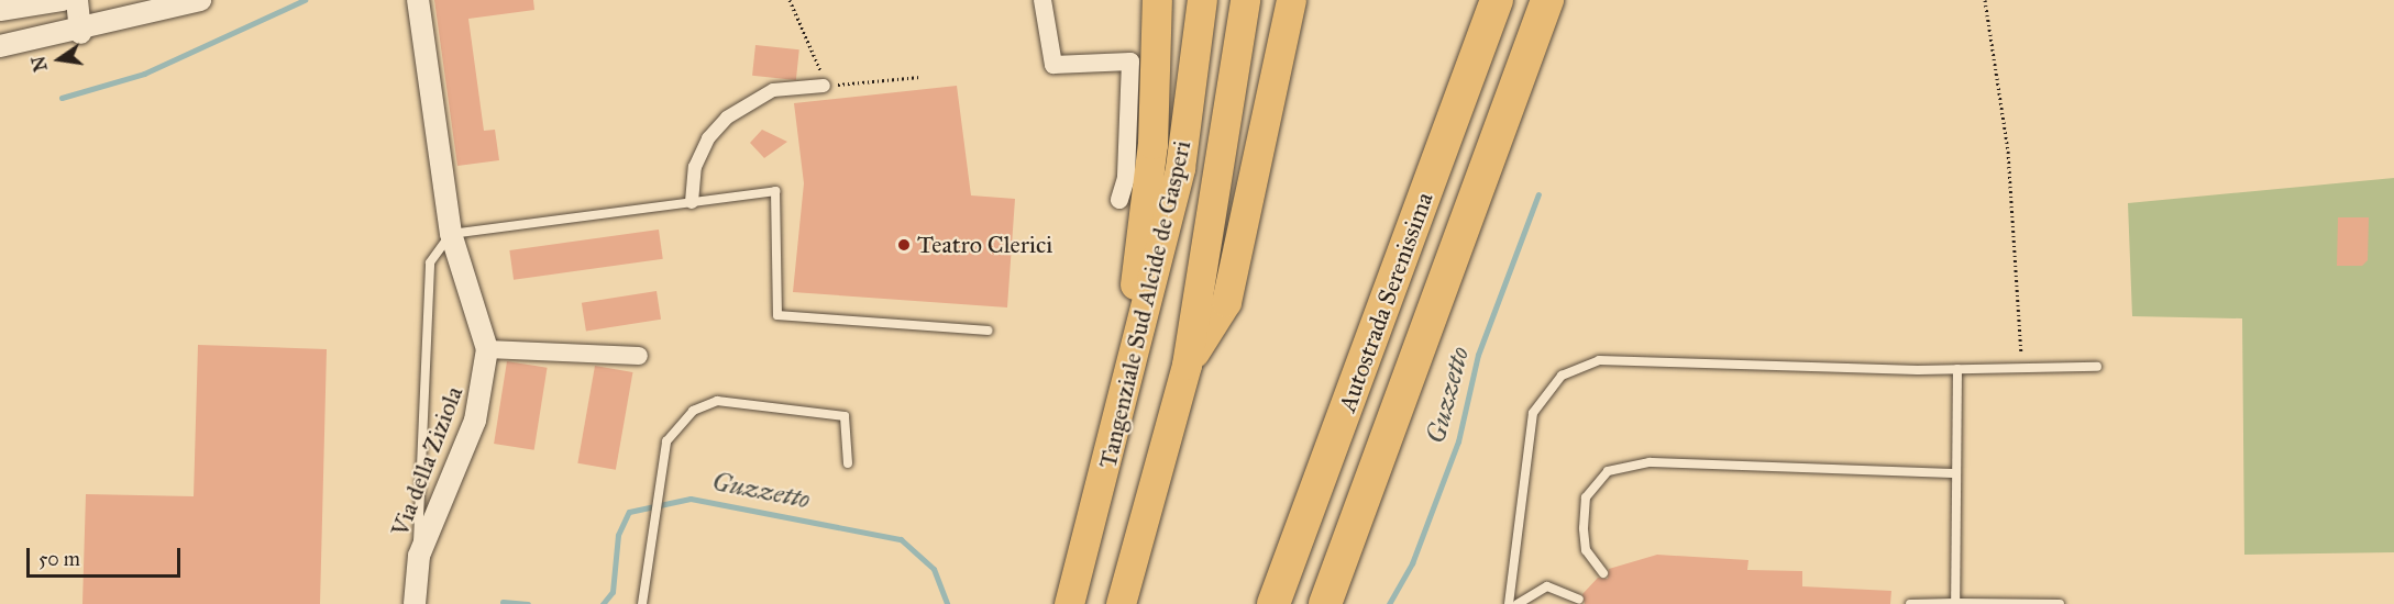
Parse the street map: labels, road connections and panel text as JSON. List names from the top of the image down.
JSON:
{
  "streets": {
    "highway": ["Autostrada Serenissima", "Tangenziale Sud Alcide de Gasperi"],
    "street": ["Via della Ziziola"]
  },
  "water": ["Guzzetto"],
  "places": ["Teatro Clerici"],
  "scale_bar": "50 m",
  "north": "left"
}
